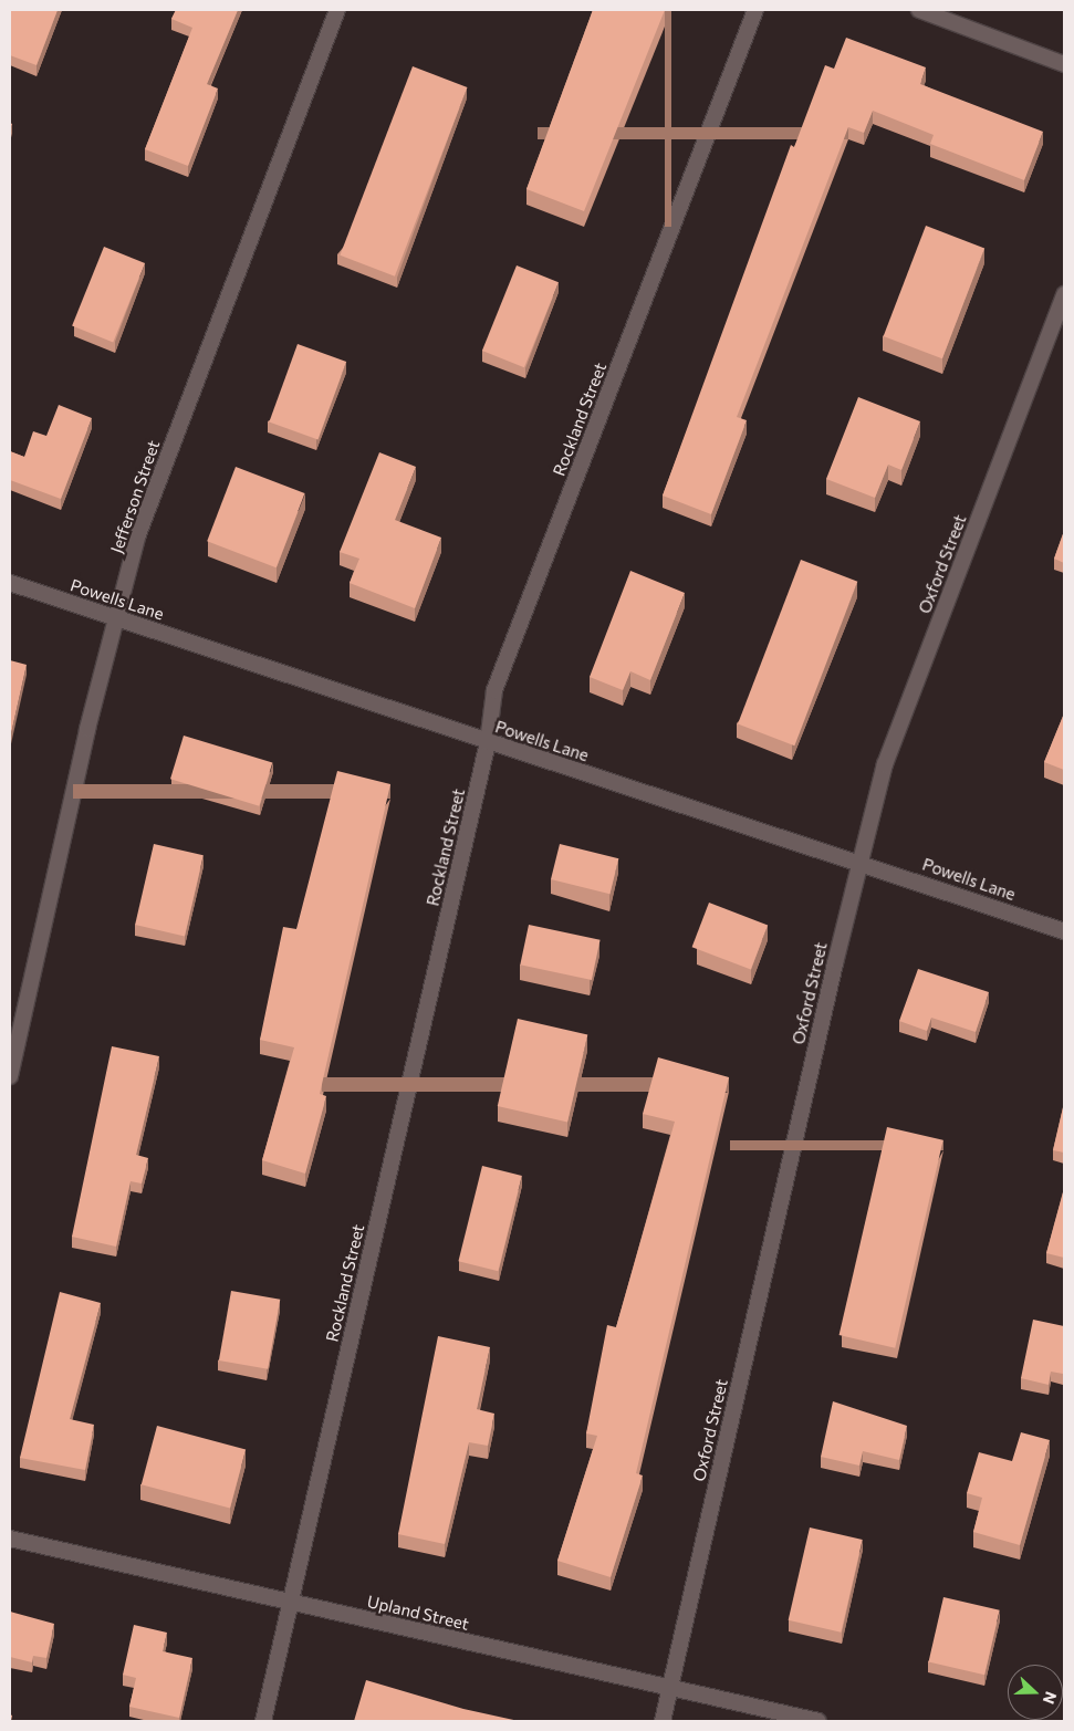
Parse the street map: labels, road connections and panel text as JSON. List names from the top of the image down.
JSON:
{
  "streets": {
    "street": [
      "Rockland Street",
      "Jefferson Street",
      "Oxford Street",
      "Powells Lane",
      "Upland Street"
    ]
  },
  "crossings": [
    ["Rockland Street", "Powells Lane"],
    ["Rockland Street", "Upland Street"],
    ["Jefferson Street", "Powells Lane"],
    ["Oxford Street", "Powells Lane"],
    ["Oxford Street", "Upland Street"]
  ],
  "north": "right"
}
